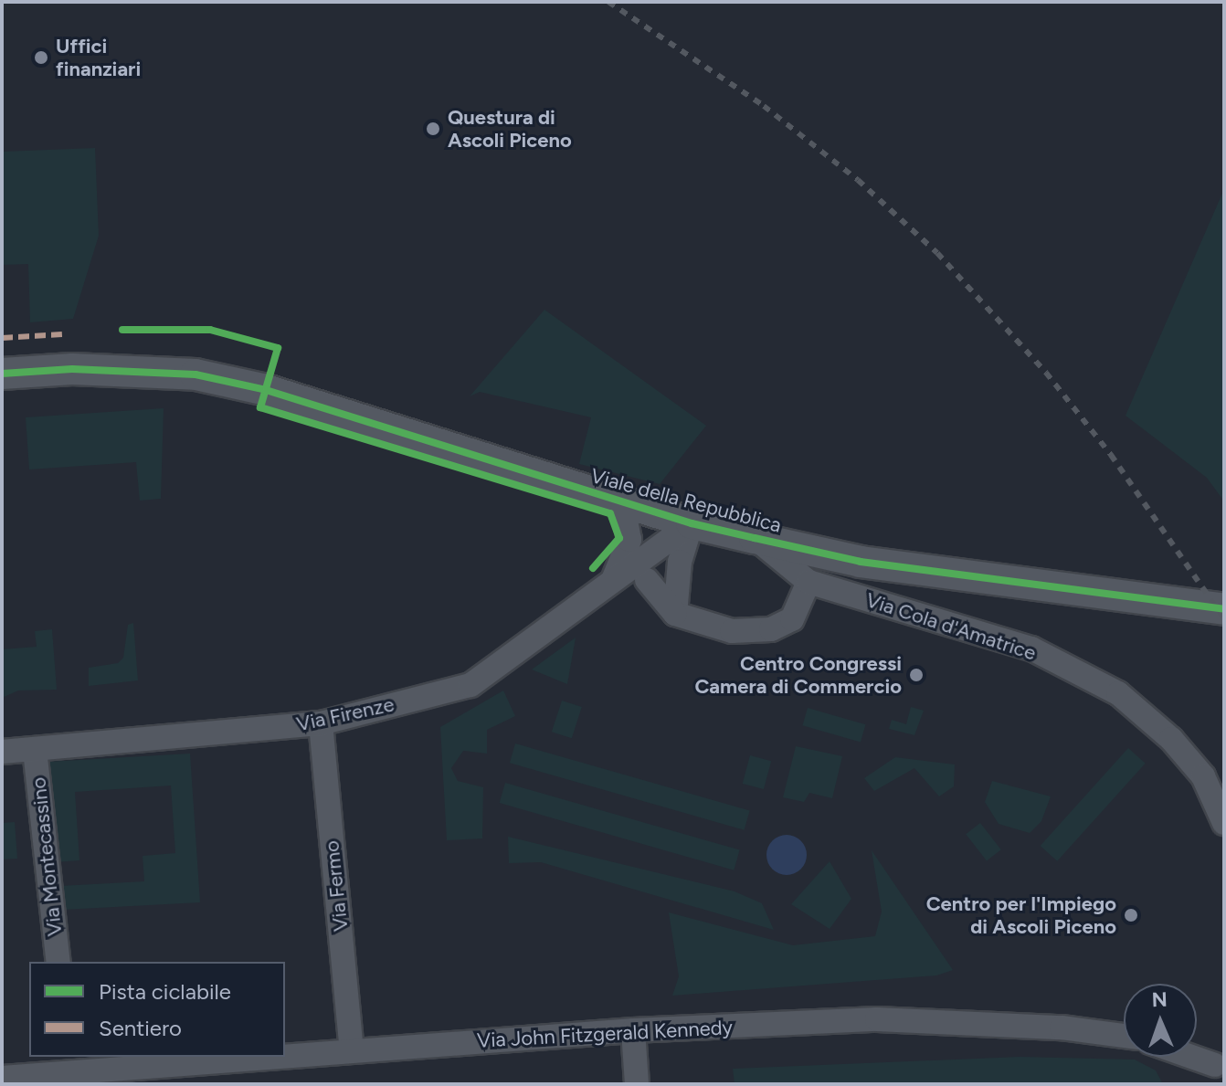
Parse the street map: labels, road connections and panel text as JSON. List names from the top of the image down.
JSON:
{
  "streets": {
    "street": [
      "Viale della Repubblica",
      "Via Cola d'Amatrice",
      "Via Firenze",
      "Via Montecassino",
      "Via Fermo",
      "Via John Fitzgerald Kennedy"
    ]
  },
  "crossings": [
    ["Viale della Repubblica", "Via Cola d'Amatrice"],
    ["Viale della Repubblica", "Via Firenze"],
    ["Via Firenze", "Via Montecassino"],
    ["Via Firenze", "Via Fermo"],
    ["Via Fermo", "Via John Fitzgerald Kennedy"]
  ],
  "places": [
    "Uffici finanziari",
    "Questura di Ascoli Piceno",
    "Centro Congressi Camera di Commercio",
    "Centro per l'Impiego di Ascoli Piceno"
  ],
  "legend": ["Pista ciclabile", "Sentiero"],
  "north": "top"
}
